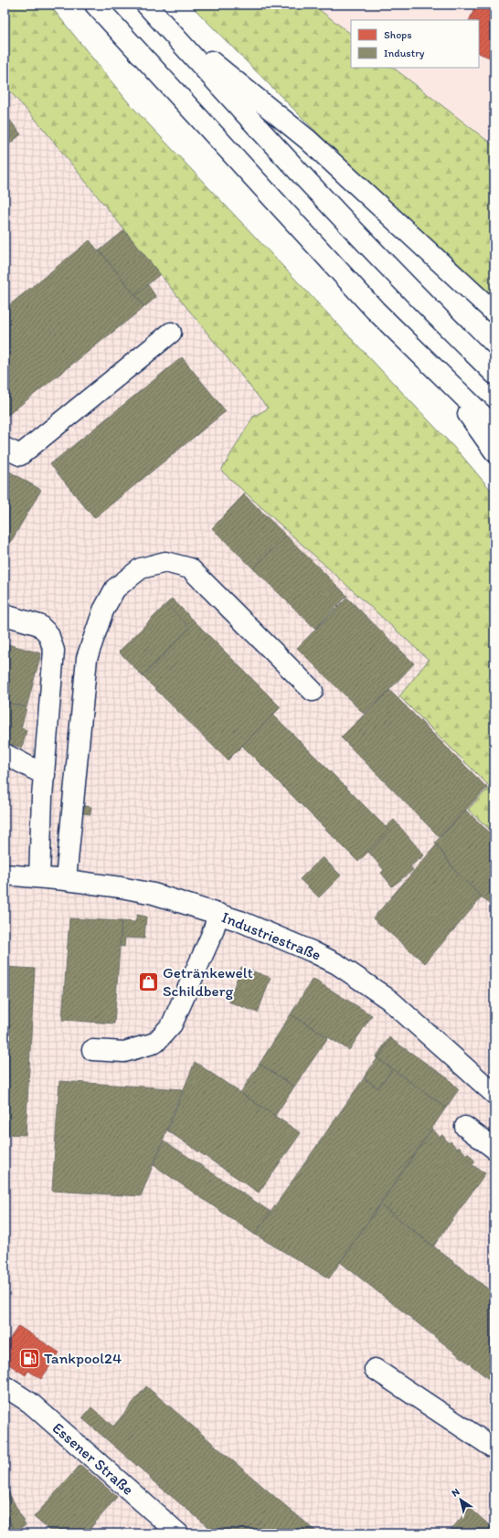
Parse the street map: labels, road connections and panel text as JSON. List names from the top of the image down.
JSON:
{
  "streets": {
    "main road": ["Industriestraße", "Essener Straße"]
  },
  "places": {
    "shop": ["Getränkewelt Schildberg"],
    "fuel station": ["Tankpool24"]
  },
  "legend": ["Shops", "Industry"],
  "north": "top left"
}
